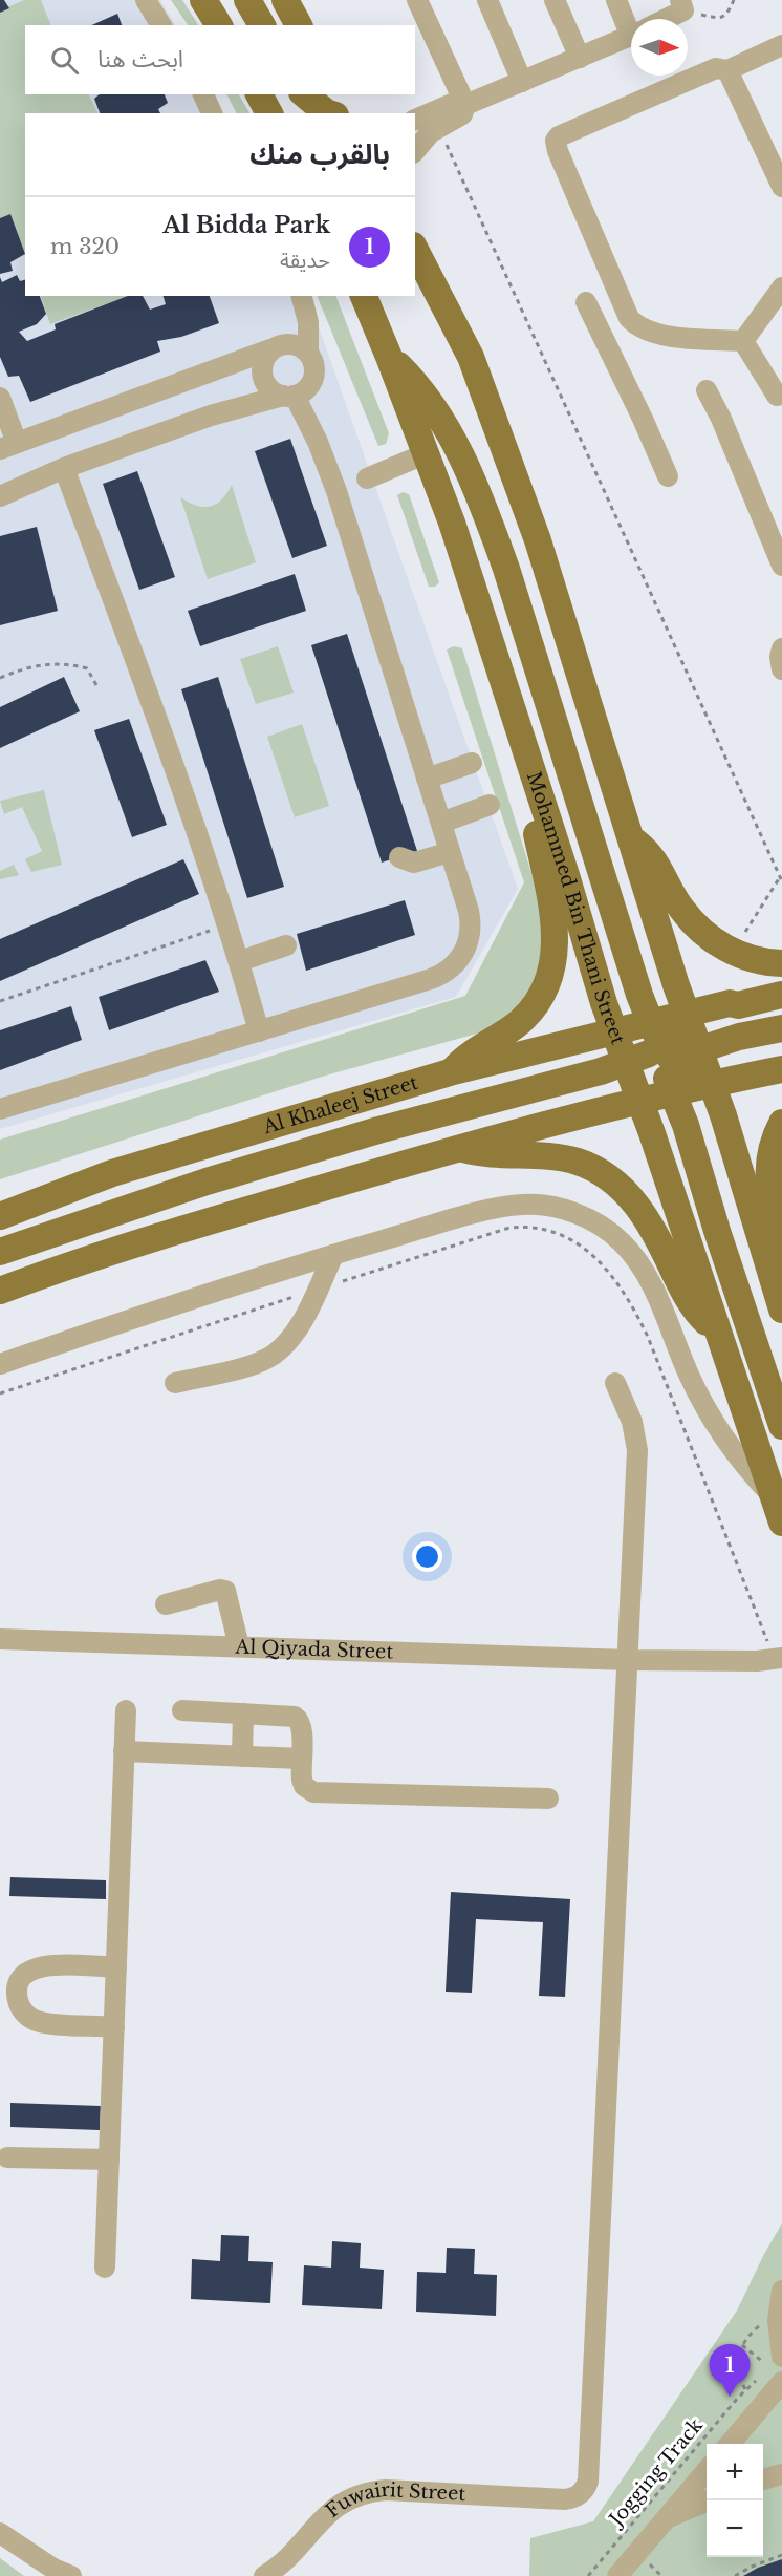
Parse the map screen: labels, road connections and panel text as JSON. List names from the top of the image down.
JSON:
{
  "streets": {
    "main road": ["Mohammed Bin Thani Street", "Al Khaleej Street"],
    "street": ["Al Qiyada Street", "Fuwairit Street"],
    "path": ["Jogging Track"]
  },
  "crossings": [
    ["Mohammed Bin Thani Street", "Al Khaleej Street"],
    ["Al Qiyada Street", "Fuwairit Street"]
  ],
  "north": "right",
  "page": {
    "search": "ابحث هنا",
    "heading": "بالقرب منك",
    "list": [
      {
        "mark": "1",
        "name": "Al Bidda Park",
        "note": "حديقة",
        "value": "320 m"
      }
    ],
    "pins": "1",
    "map_buttons": ["+", "−"]
  }
}
